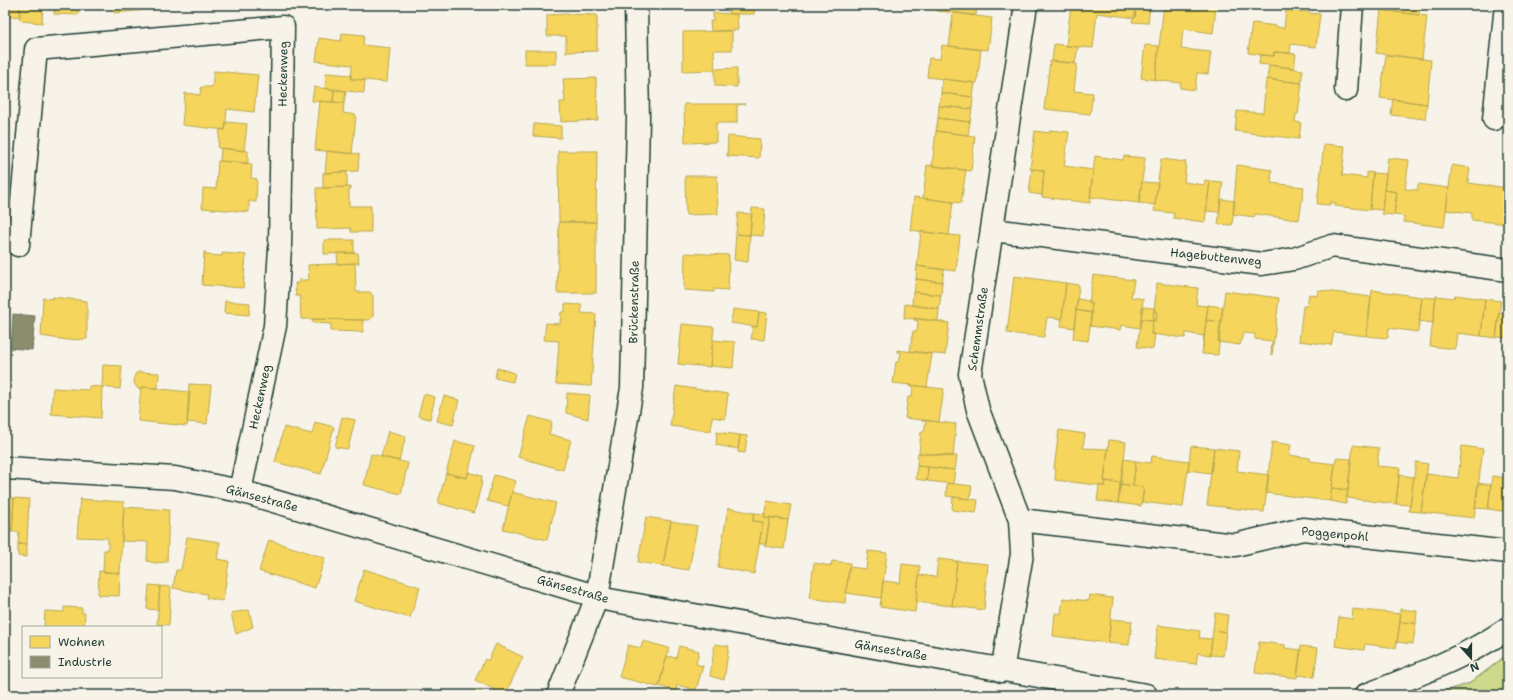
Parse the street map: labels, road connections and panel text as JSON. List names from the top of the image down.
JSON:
{
  "streets": {
    "street": [
      "Heckenweg",
      "Hagebuttenweg",
      "Brückenstraße",
      "Schemmstraße",
      "Gänsestraße",
      "Poggenpohl"
    ]
  },
  "crossings": [
    ["Heckenweg", "Gänsestraße"],
    ["Hagebuttenweg", "Schemmstraße"],
    ["Brückenstraße", "Gänsestraße"],
    ["Schemmstraße", "Gänsestraße"],
    ["Schemmstraße", "Poggenpohl"]
  ],
  "legend": ["Wohnen", "Industrie"],
  "north": "bottom"
}
